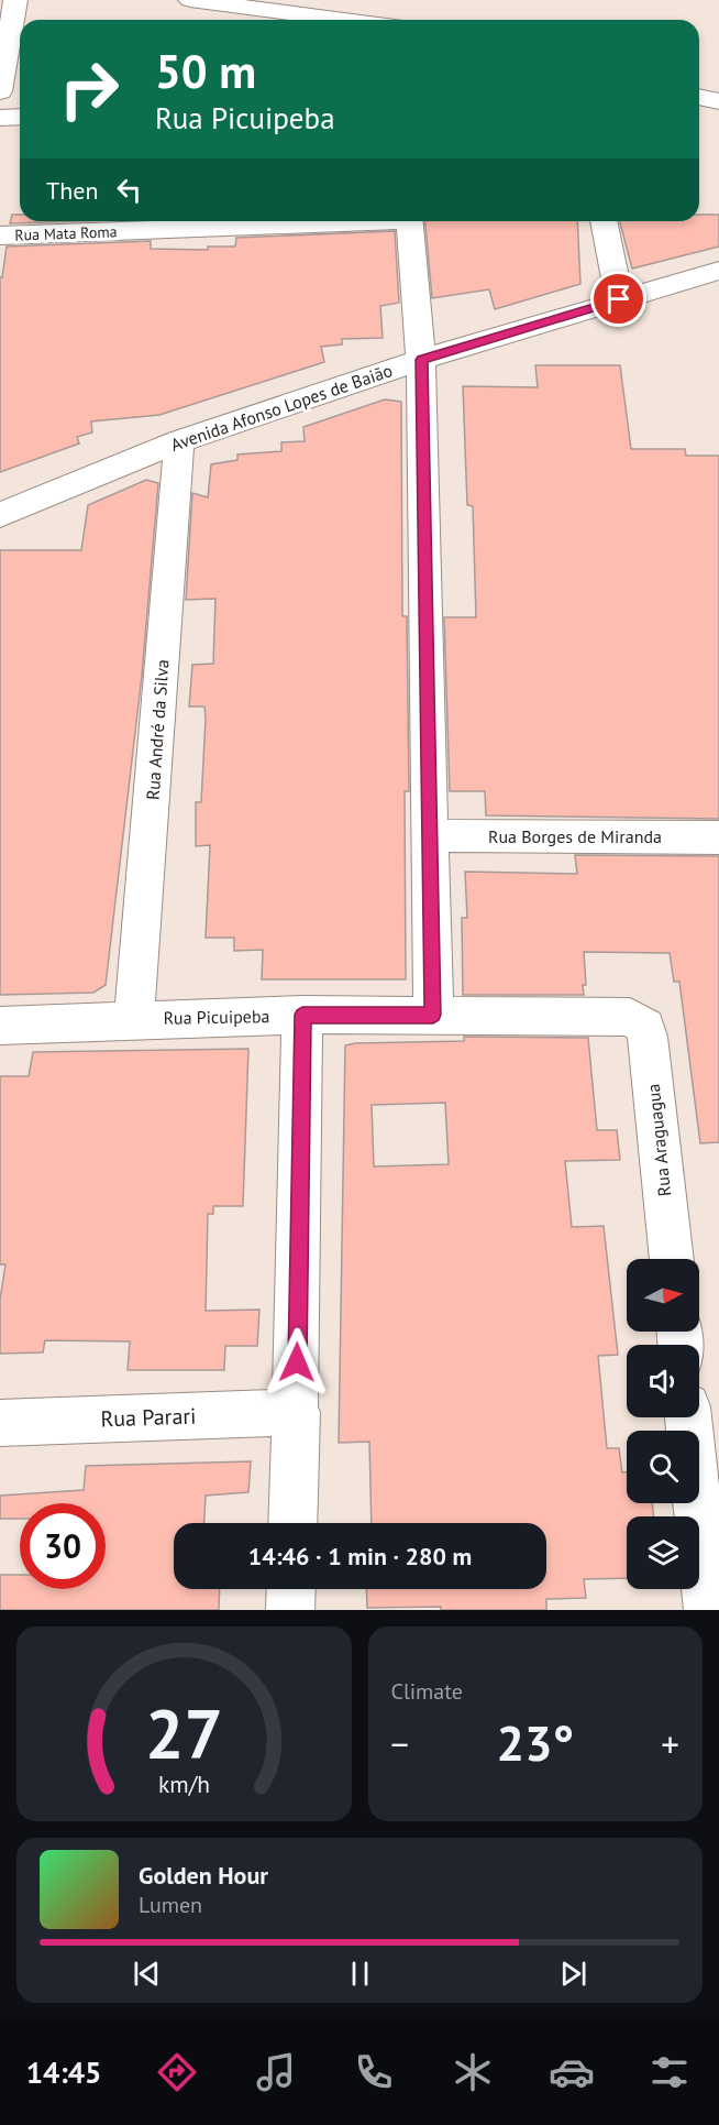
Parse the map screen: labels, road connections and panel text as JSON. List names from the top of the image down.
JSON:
{
  "streets": {
    "street": [
      "Rua Mata Roma",
      "Avenida Afonso Lopes de Baião",
      "Rua André da Silva",
      "Rua Borges de Miranda",
      "Rua Picuipeba",
      "Rua Araguagua",
      "Rua Parari"
    ]
  },
  "crossings": [
    ["Avenida Afonso Lopes de Baião", "Rua André da Silva"],
    ["Rua André da Silva", "Rua Picuipeba"],
    ["Rua Picuipeba", "Rua Araguagua"]
  ],
  "north": "right",
  "page": {
    "turn": ["50 m", "Rua Picuipeba"],
    "then": "Then",
    "limit": "30",
    "trip": "14:46 · 1 min · 280 m",
    "tile": "Climate",
    "heat": ["−", "23°", "+"],
    "song": ["Golden Hour", "Lumen"],
    "tabs": "14:45",
    "gauge": ["27", "km/h"]
  }
}
